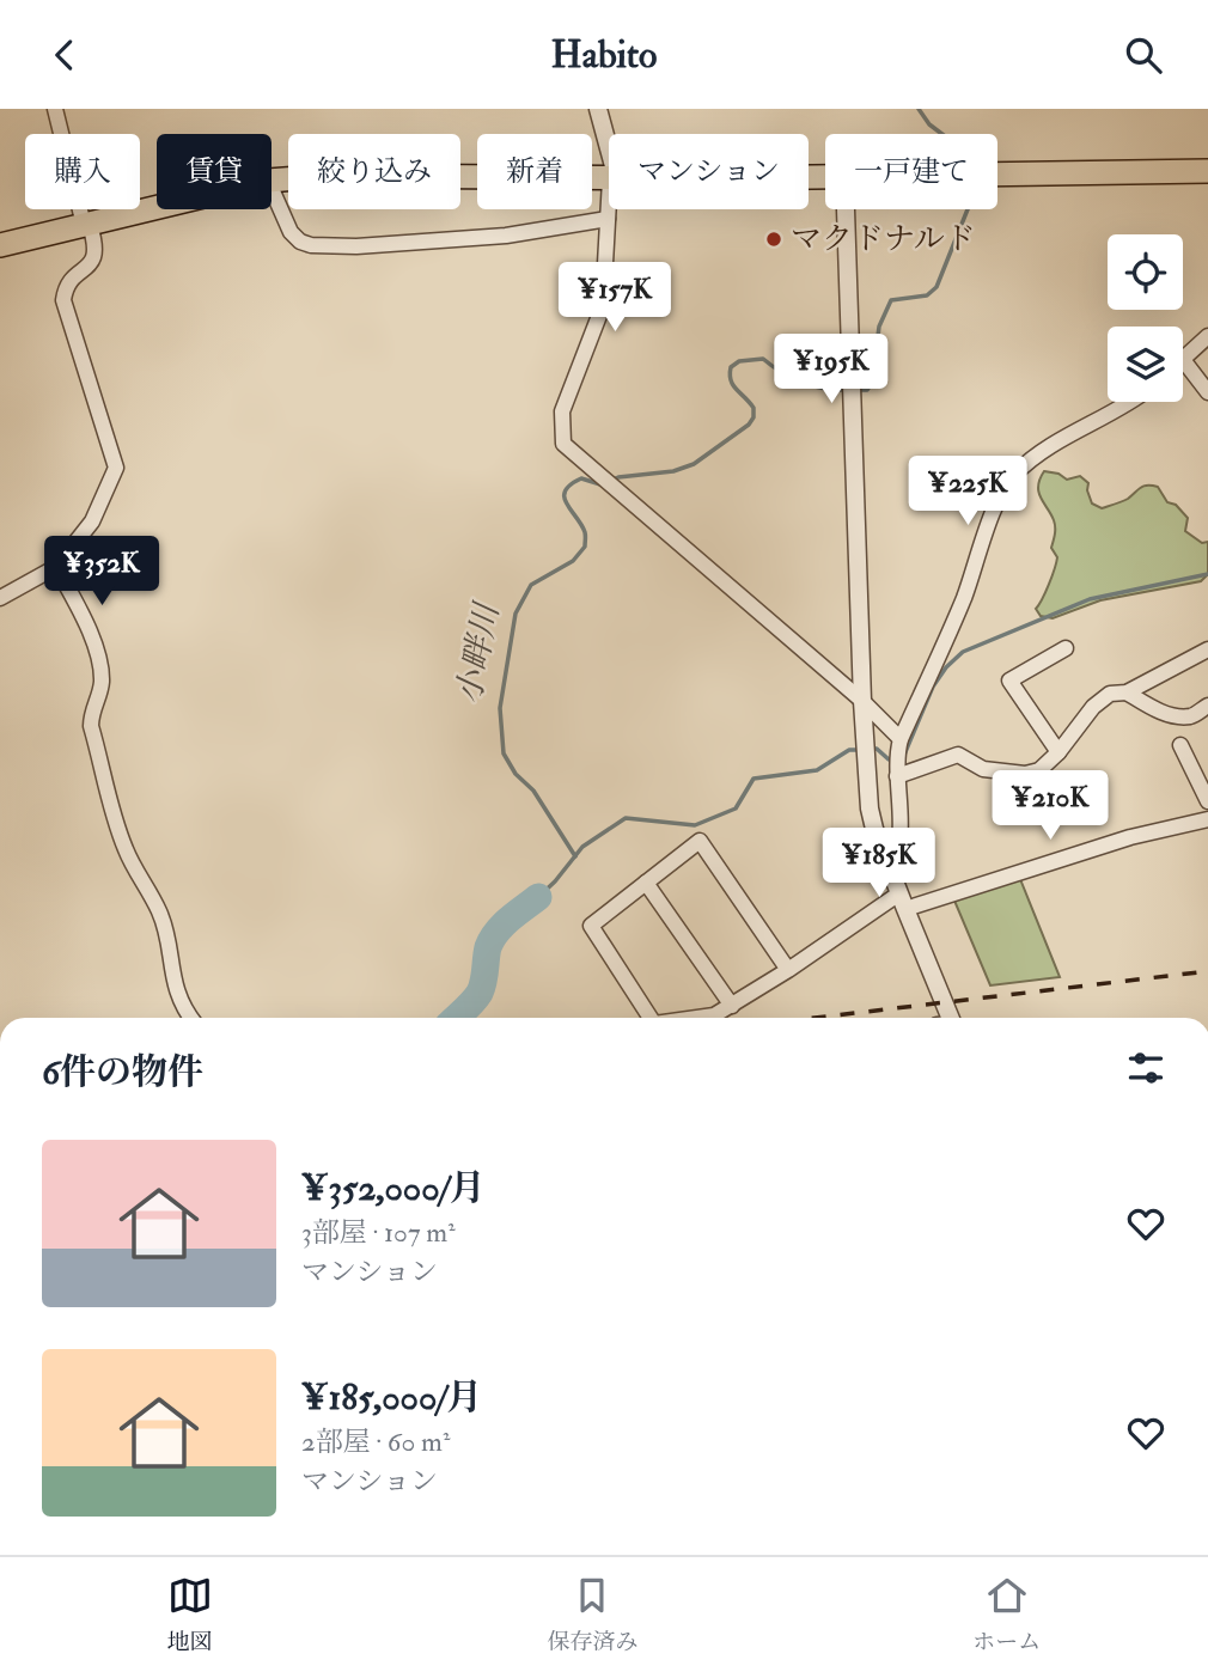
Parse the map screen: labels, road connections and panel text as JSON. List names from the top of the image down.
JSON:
{
  "water": ["小畔川"],
  "places": ["マクドナルド"],
  "page": {
    "header": "Habito",
    "chip": [
      "購入",
      "賃貸",
      "絞り込み",
      "新着",
      "マンション",
      "一戸建て"
    ],
    "price": [
      "¥157K",
      "¥195K",
      "¥225K",
      "¥352K",
      "¥210K",
      "¥185K"
    ],
    "heading": "6件の物件",
    "list": [
      {
        "name": "¥352,000/月",
        "note": "3部屋 · 107 m² · マンション"
      },
      {
        "name": "¥185,000/月",
        "note": "2部屋 · 60 m² · マンション"
      }
    ],
    "tabs": ["地図", "保存済み", "ホーム"]
  }
}
